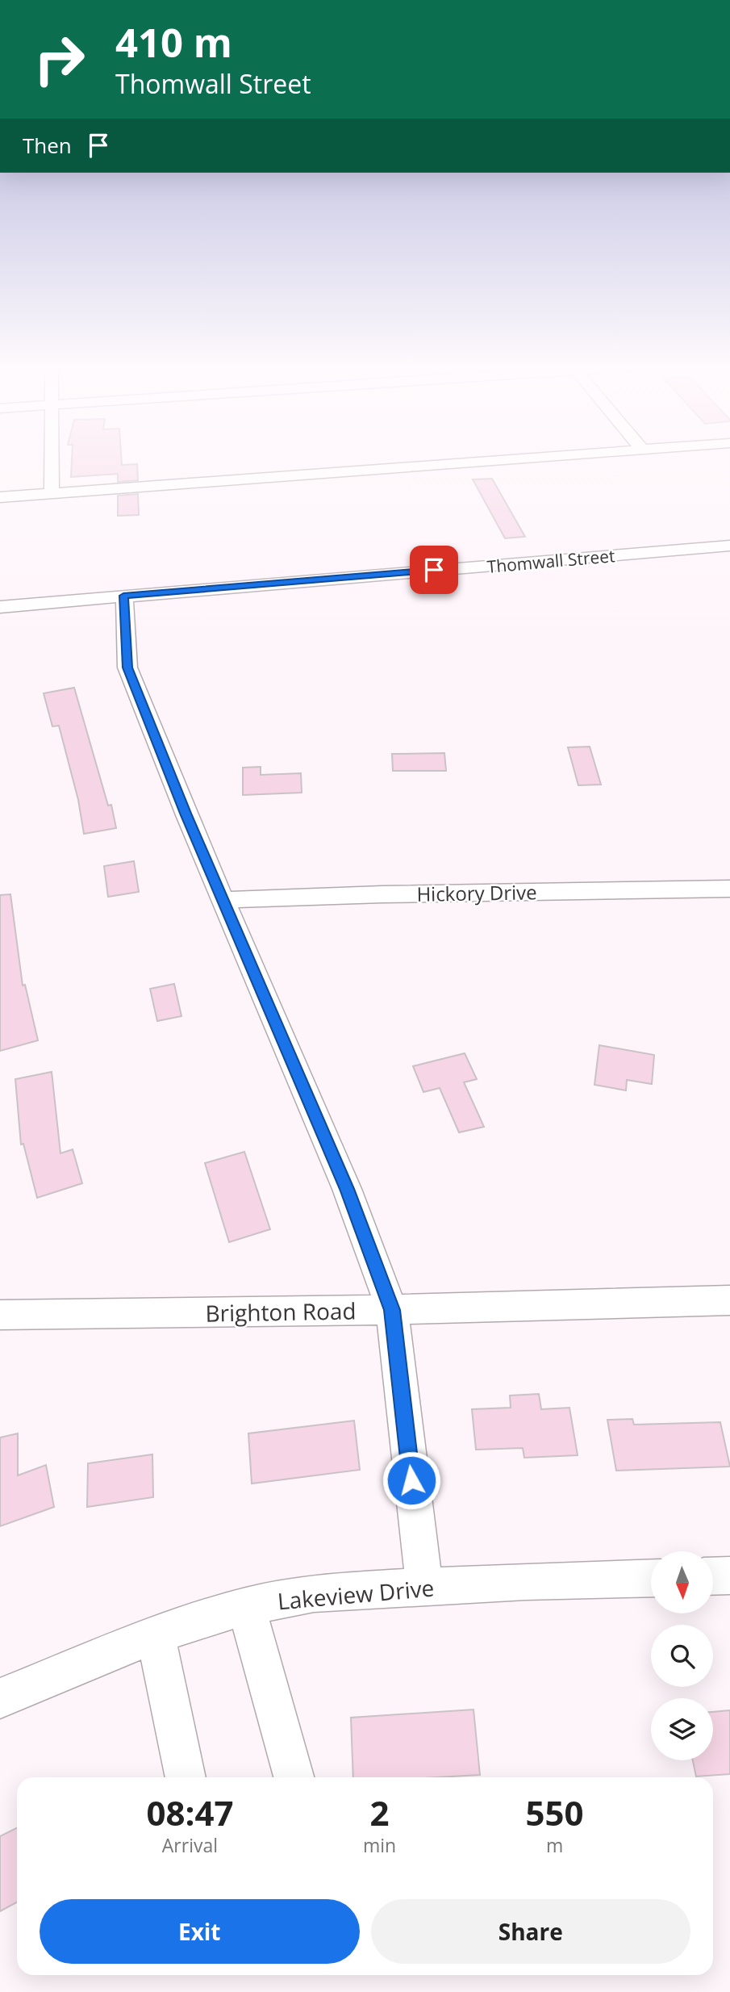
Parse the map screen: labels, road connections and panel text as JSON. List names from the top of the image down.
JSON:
{
  "streets": {
    "street": [
      "Thomwall Street",
      "Hickory Drive",
      "Brighton Road",
      "Lakeview Drive"
    ]
  },
  "north": "bottom",
  "page": {
    "turn": ["410 m", "Thomwall Street"],
    "then": "Then",
    "eta": [
      "08:47",
      "Arrival",
      "2",
      "min",
      "550",
      "m"
    ],
    "buttons": ["Exit", "Share"]
  }
}
